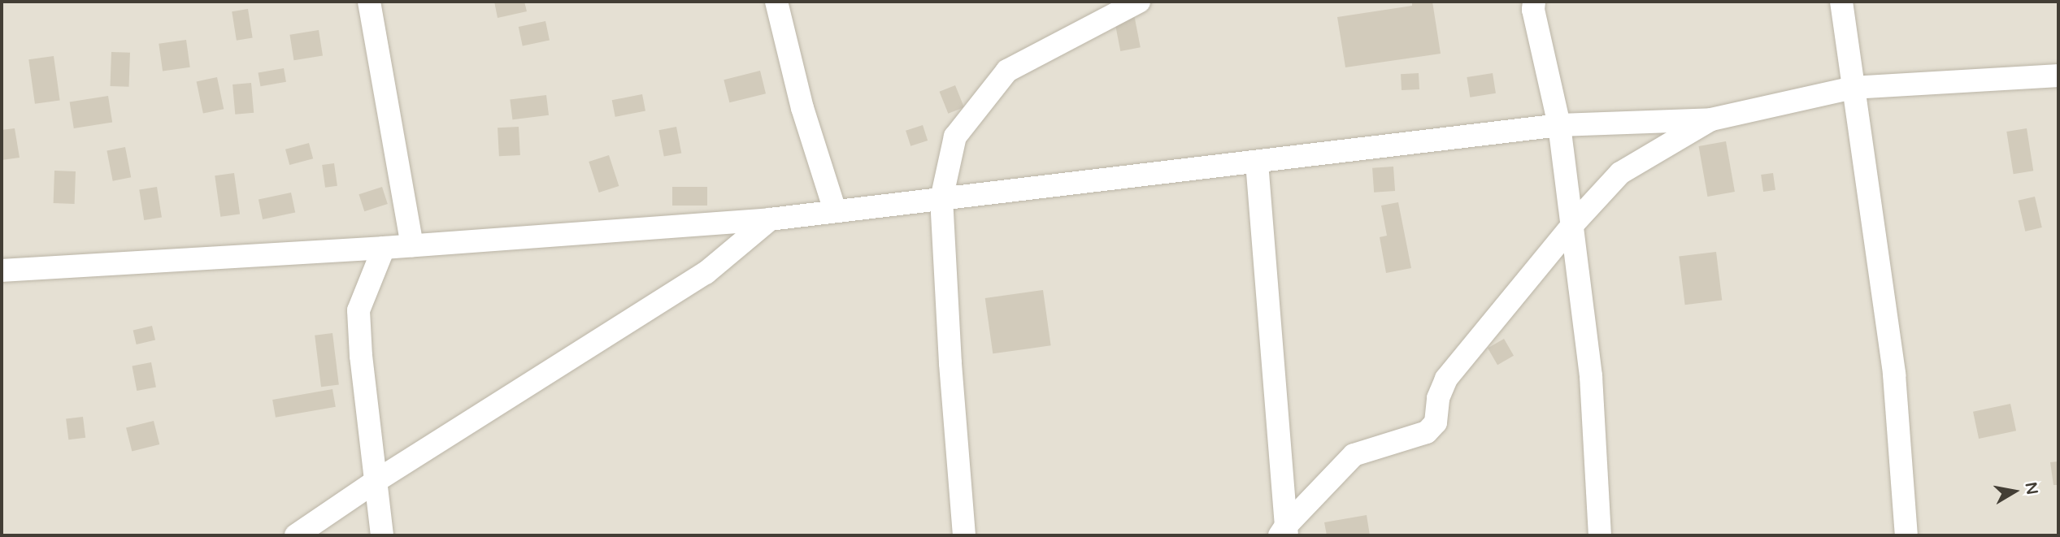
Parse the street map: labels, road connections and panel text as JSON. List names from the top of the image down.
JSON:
{
  "north": "right"
}
